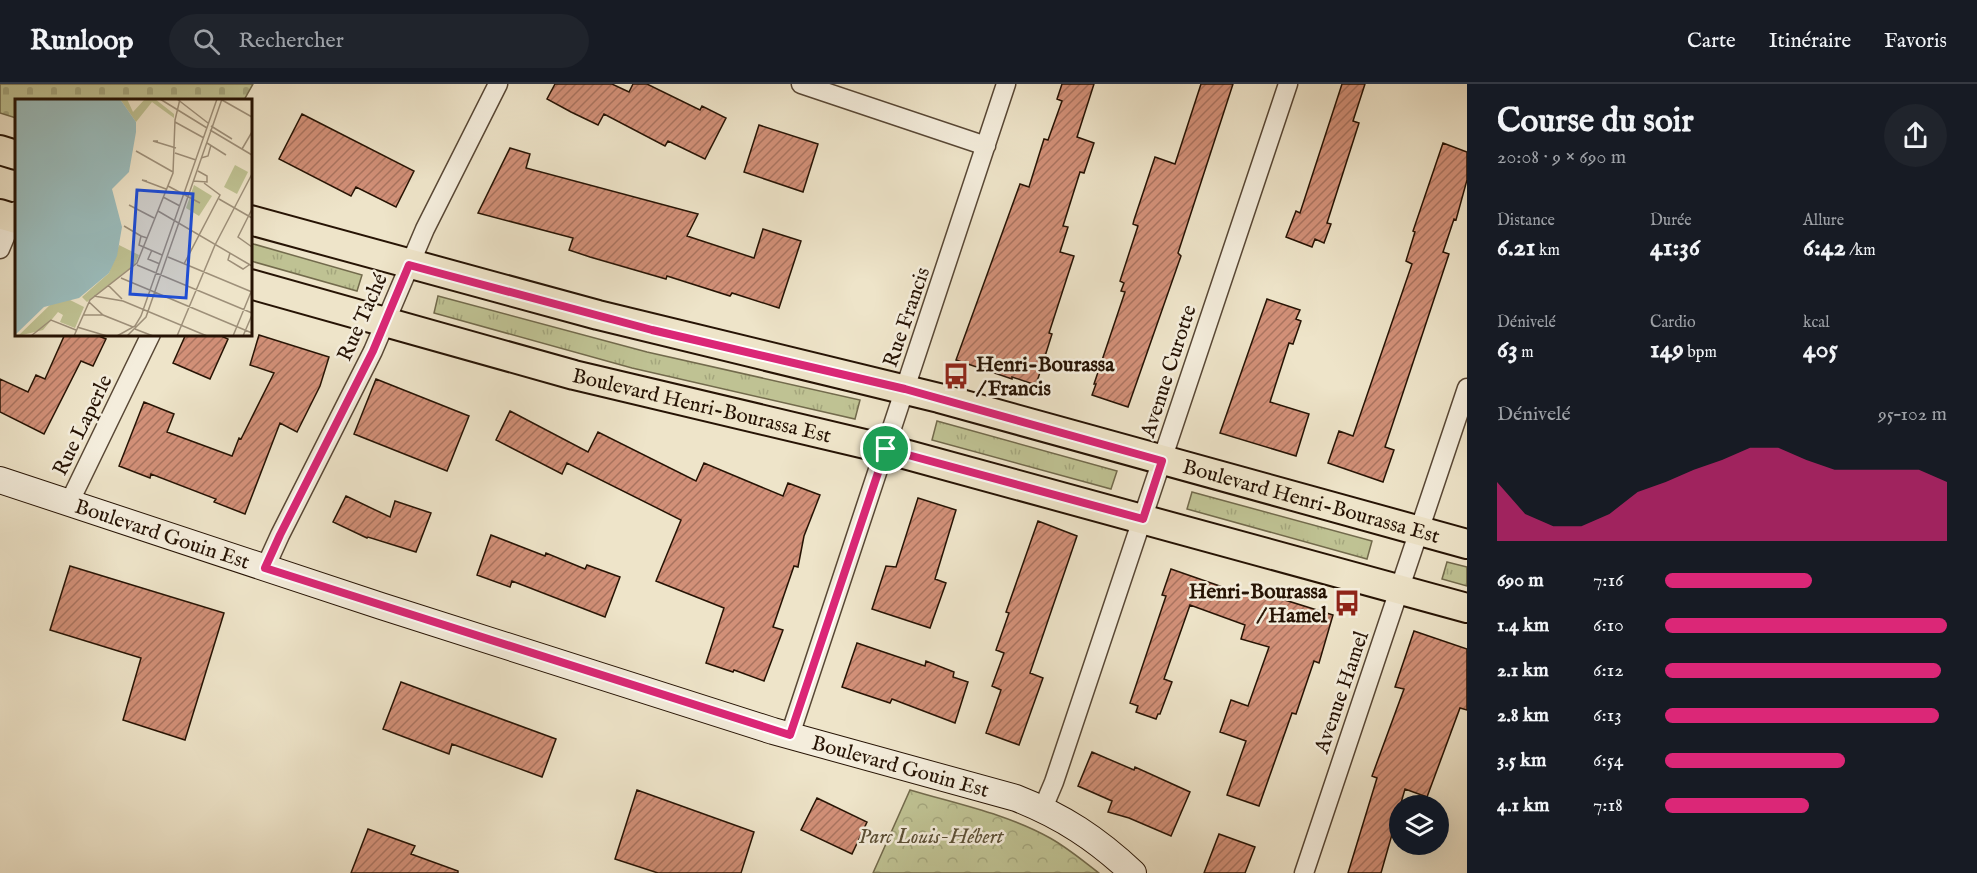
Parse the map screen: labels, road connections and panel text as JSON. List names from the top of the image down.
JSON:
{
  "streets": {
    "main road": ["Boulevard Henri-Bourassa Est"],
    "street": [
      "Rue Taché",
      "Rue Francis",
      "Avenue Curotte",
      "Rue Laperle",
      "Boulevard Gouin Est",
      "Avenue Hamel"
    ]
  },
  "crossings": [
    ["Rue Taché", "Boulevard Henri-Bourassa Est"],
    ["Rue Taché", "Boulevard Gouin Est"],
    ["Rue Francis", "Boulevard Henri-Bourassa Est"],
    ["Rue Francis", "Boulevard Gouin Est"],
    ["Avenue Curotte", "Boulevard Henri-Bourassa Est"],
    ["Avenue Curotte", "Boulevard Gouin Est"],
    ["Boulevard Henri-Bourassa Est", "Avenue Hamel"],
    ["Rue Laperle", "Boulevard Gouin Est"]
  ],
  "parks": ["Parc Louis-Hébert"],
  "places": {
    "bus stop": ["Henri-Bourassa / Francis", "Henri-Bourassa / Hamel"]
  },
  "page": {
    "header": "Runloop",
    "search": "Rechercher",
    "nav": ["Carte", "Itinéraire", "Favoris"],
    "heading": ["Course du soir", "20:08 · 9 × 690 m"],
    "stats": [
      ["Distance", "6.21 km"],
      ["Durée", "41:36"],
      ["Allure", "6:42 /km"],
      ["Dénivelé", "63 m"],
      ["Cardio", "149 bpm"],
      ["kcal", "405"]
    ],
    "chart": ["Dénivelé", "95–102 m"],
    "list": [
      {
        "name": "690 m",
        "note": "7:16"
      },
      {
        "name": "1.4 km",
        "note": "6:10"
      },
      {
        "name": "2.1 km",
        "note": "6:12"
      },
      {
        "name": "2.8 km",
        "note": "6:13"
      },
      {
        "name": "3.5 km",
        "note": "6:54"
      },
      {
        "name": "4.1 km",
        "note": "7:18"
      }
    ]
  }
}
